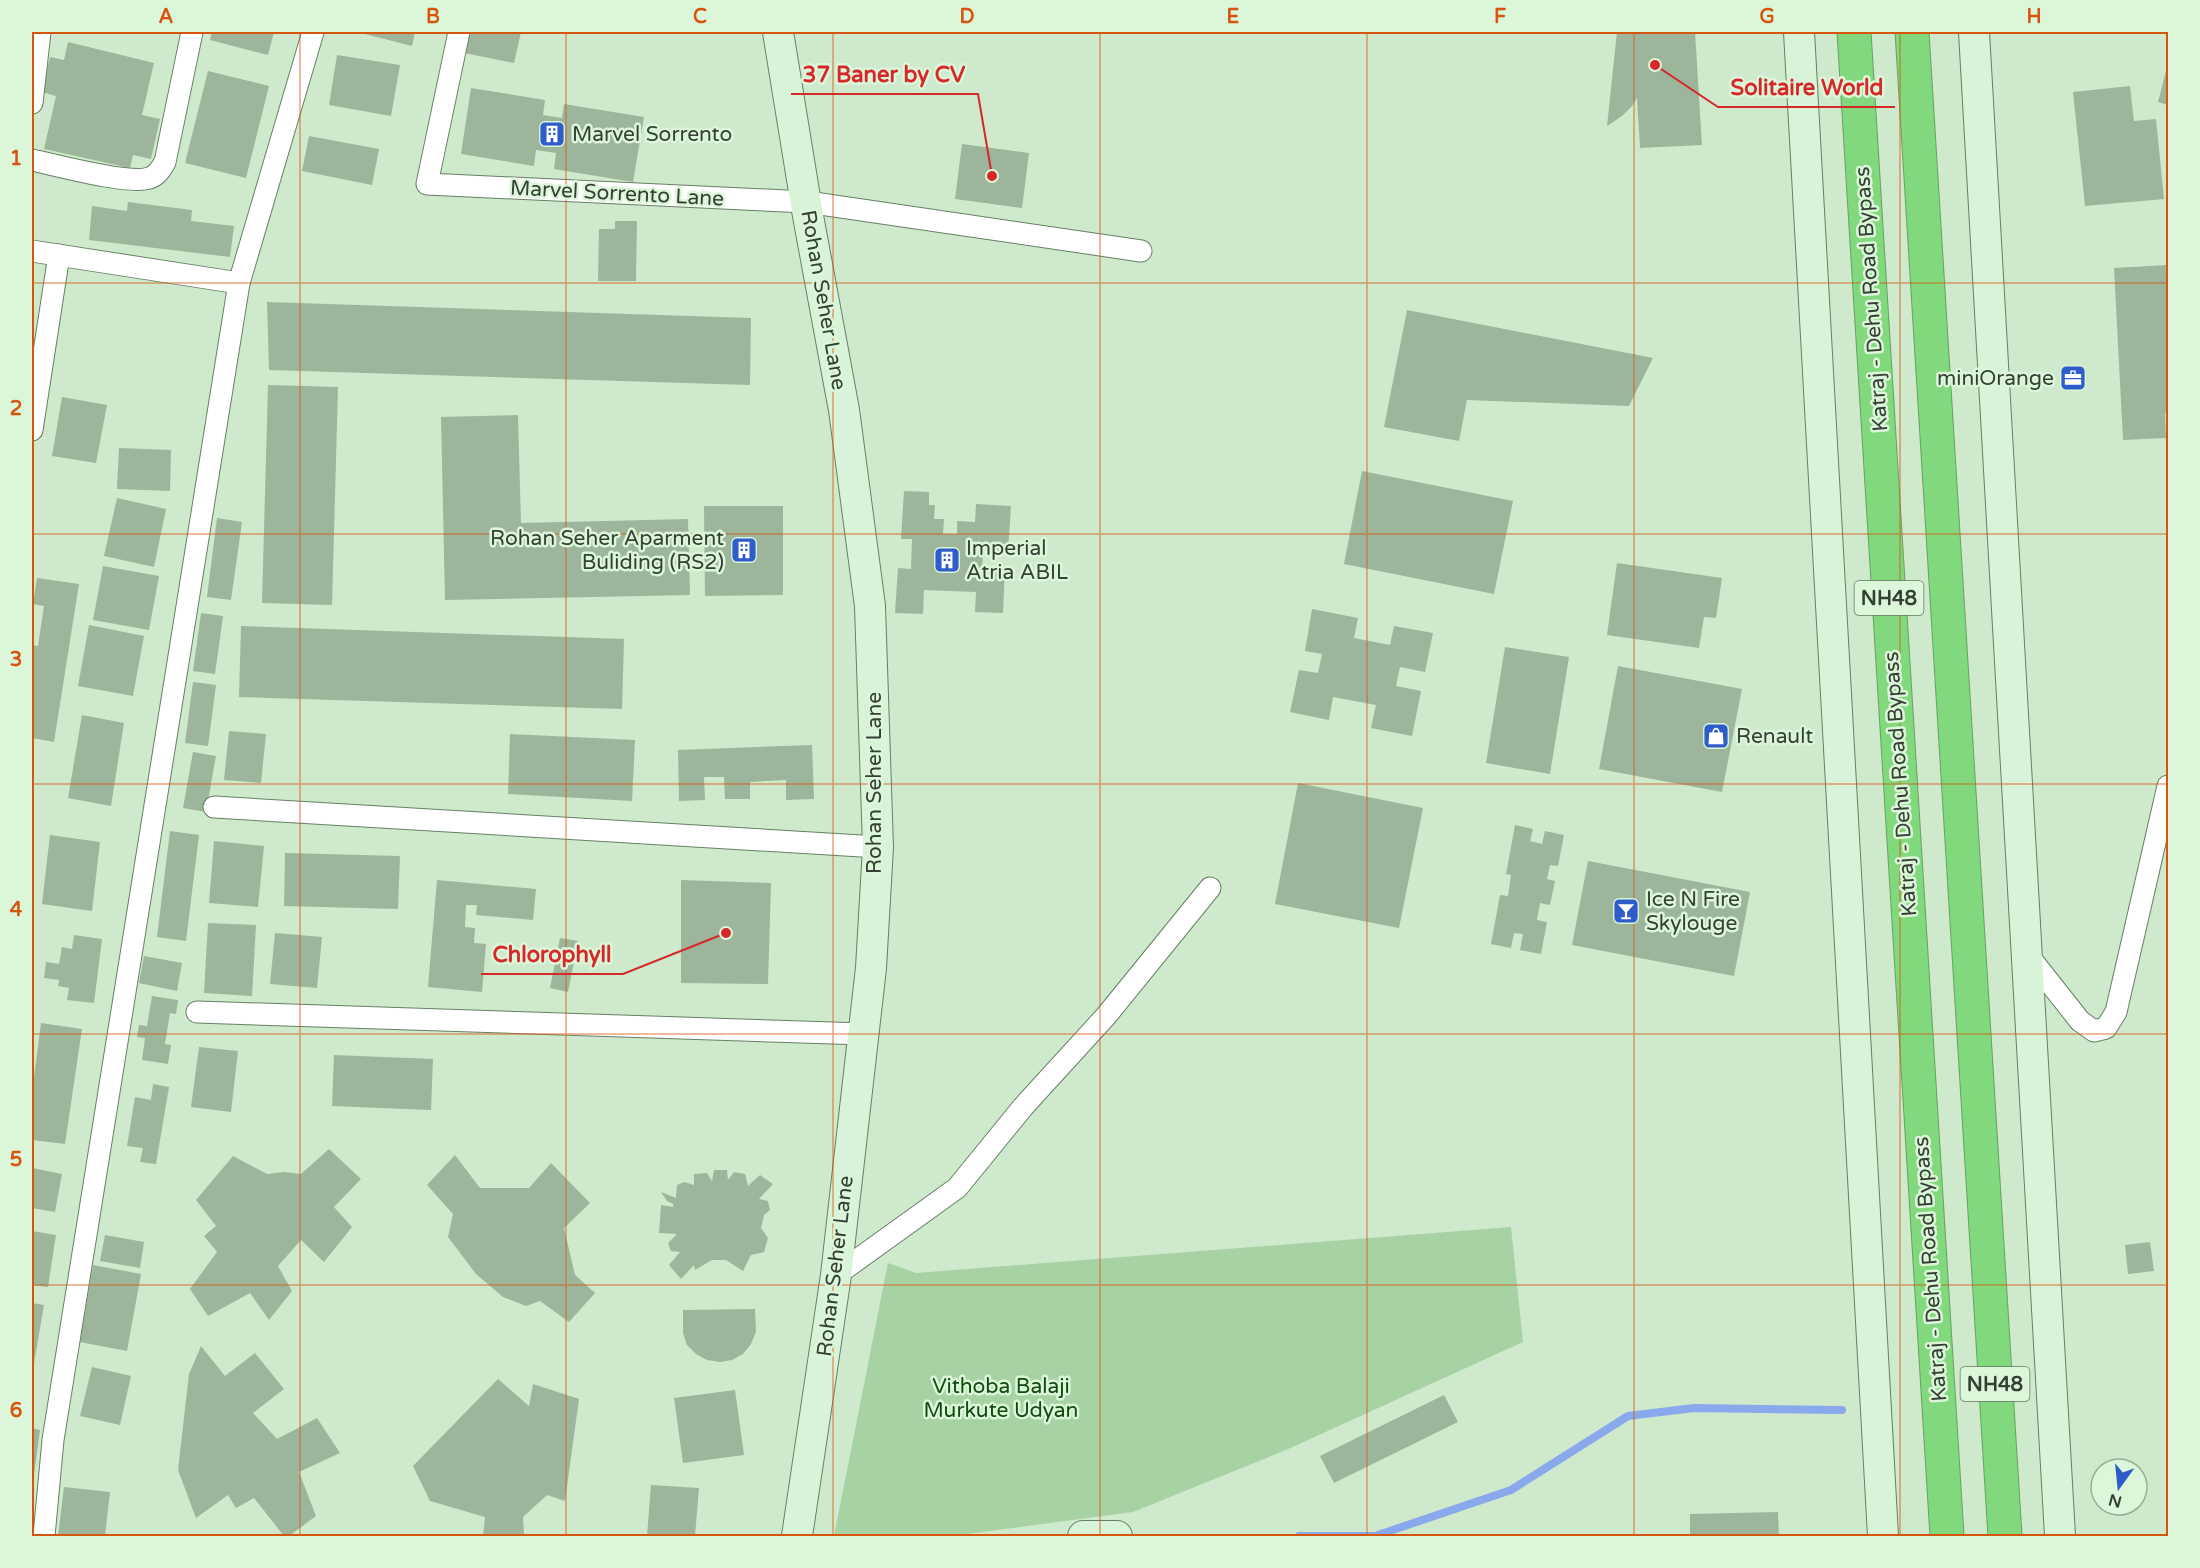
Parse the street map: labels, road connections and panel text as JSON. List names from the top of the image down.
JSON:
{
  "streets": {
    "highway": ["Katraj - Dehu Road Bypass", "NH48"],
    "street": ["Marvel Sorrento Lane", "Rohan Seher Lane"]
  },
  "crossings": [
    ["Marvel Sorrento Lane", "Rohan Seher Lane"]
  ],
  "parks": ["Vithoba Balaji Murkute Udyan"],
  "places": {
    "other": ["Solitaire World", "37 Baner by CV", "Chlorophyll"],
    "building": ["Marvel Sorrento", "Rohan Seher Aparment Buliding (RS2)", "Imperial Atria ABIL"],
    "office": ["miniOrange"],
    "shop": ["Renault"],
    "bar": ["Ice N Fire Skylouge"]
  },
  "north": "bottom",
  "grid": {
    "columns": [
      "A",
      "B",
      "C",
      "D",
      "E",
      "F",
      "G",
      "H"
    ],
    "rows": [
      "1",
      "2",
      "3",
      "4",
      "5",
      "6"
    ]
  }
}
